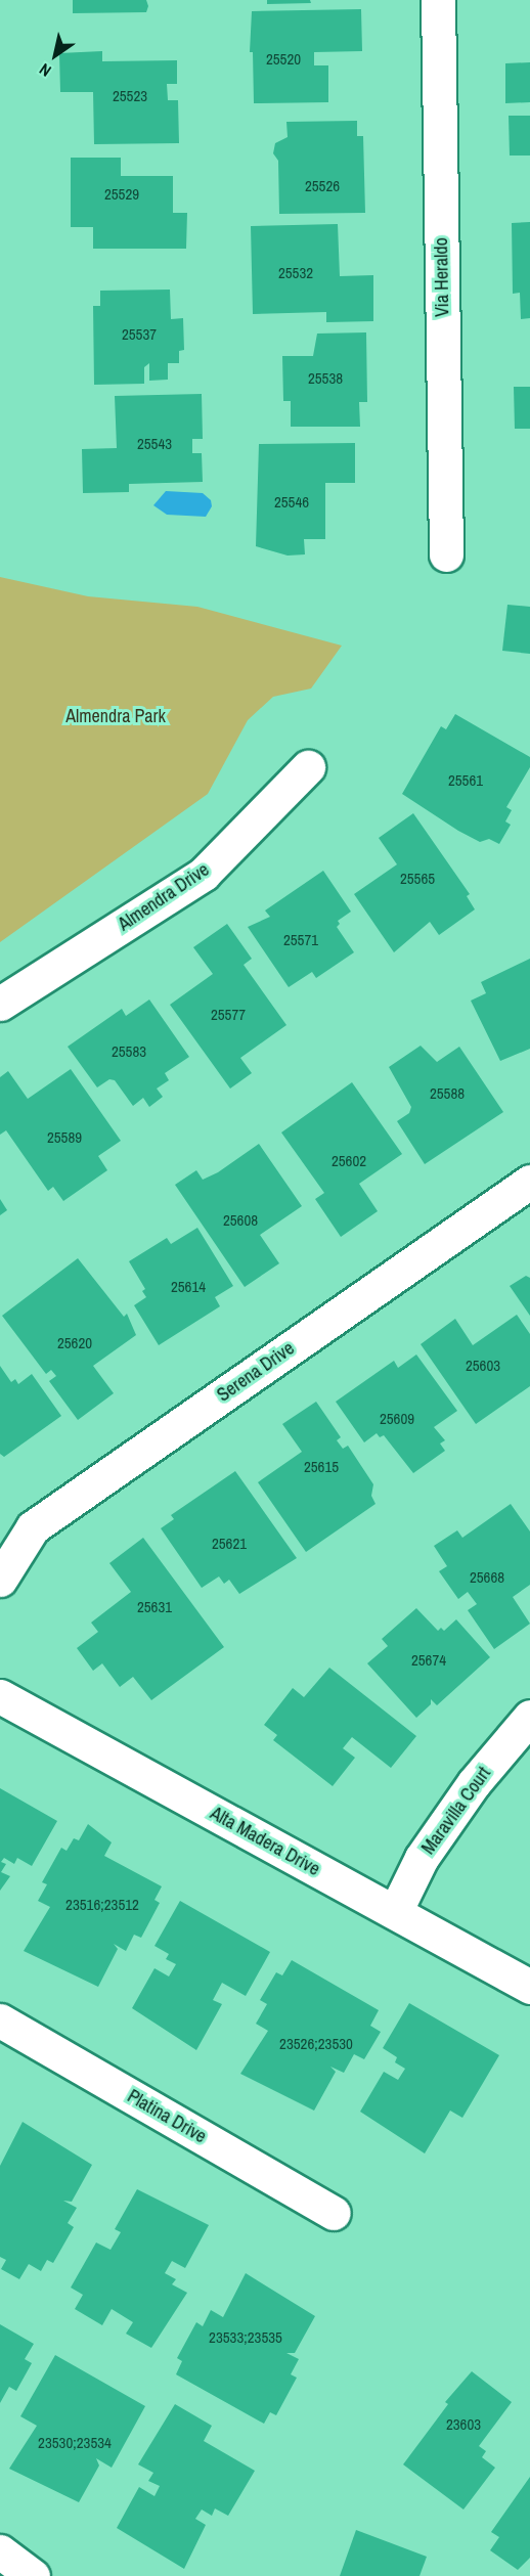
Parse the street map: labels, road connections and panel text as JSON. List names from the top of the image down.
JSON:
{
  "streets": {
    "street": [
      "Via Heraldo",
      "Almendra Drive",
      "Serena Drive",
      "Maravilla Court",
      "Alta Madera Drive",
      "Platina Drive"
    ]
  },
  "crossings": [
    ["Maravilla Court", "Alta Madera Drive"]
  ],
  "parks": ["Almendra Park"],
  "house_numbers": [
    "25520",
    "25523",
    "25526",
    "25529",
    "25532",
    "25537",
    "25538",
    "25543",
    "25546",
    "25561",
    "25565",
    "25571",
    "25577",
    "25583",
    "25588",
    "25589",
    "25602",
    "25608",
    "25614",
    "25620",
    "25603",
    "25609",
    "25615",
    "25621",
    "25668",
    "25631",
    "25674",
    "23516;23512",
    "23526;23530",
    "23533;23535",
    "23603",
    "23530;23534"
  ],
  "north": "bottom left"
}
